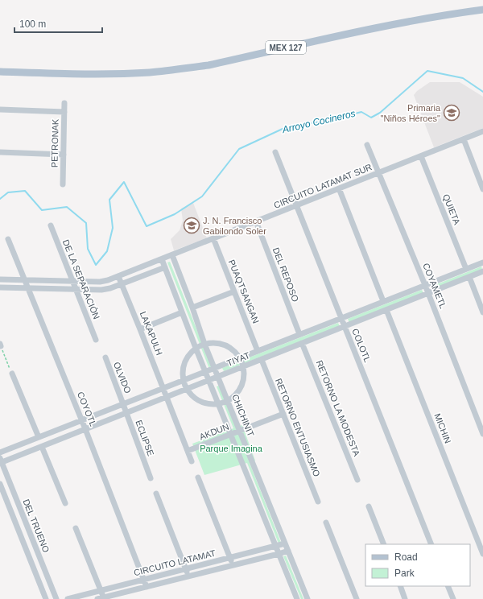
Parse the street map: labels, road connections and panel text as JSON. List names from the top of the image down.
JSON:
{
  "streets": {
    "main road": ["MEX 127"],
    "street": [
      "PETRONAK",
      "CIRCUITO LATAMAT SUR",
      "QUIETA",
      "DEL REPOSO",
      "DE LA SEPARACIÓN",
      "COYAMETL",
      "PUAQTSANGAN",
      "LAKAPULH",
      "COLOTL",
      "TIYAT",
      "OLVIDO",
      "RETORNO LA MODESTA",
      "COYOTL",
      "CHICHINIT",
      "RETORNO ENTUSIASMO",
      "MICHIN",
      "AKDUN",
      "ECLIPSE",
      "DEL TRUENO",
      "CIRCUITO LATAMAT"
    ]
  },
  "crossings": [
    ["CIRCUITO LATAMAT SUR", "QUIETA"],
    ["CIRCUITO LATAMAT SUR", "DEL REPOSO"],
    ["CIRCUITO LATAMAT SUR", "DE LA SEPARACIÓN"],
    ["CIRCUITO LATAMAT SUR", "COYAMETL"],
    ["CIRCUITO LATAMAT SUR", "PUAQTSANGAN"],
    ["CIRCUITO LATAMAT SUR", "LAKAPULH"],
    ["CIRCUITO LATAMAT SUR", "COLOTL"],
    ["CIRCUITO LATAMAT SUR", "COYOTL"],
    ["CIRCUITO LATAMAT SUR", "CHICHINIT"],
    ["QUIETA", "TIYAT"],
    ["DEL REPOSO", "TIYAT"],
    ["COYAMETL", "TIYAT"],
    ["PUAQTSANGAN", "TIYAT"],
    ["LAKAPULH", "TIYAT"],
    ["LAKAPULH", "AKDUN"],
    ["COLOTL", "TIYAT"],
    ["TIYAT", "OLVIDO"],
    ["TIYAT", "RETORNO LA MODESTA"],
    ["TIYAT", "COYOTL"],
    ["TIYAT", "CHICHINIT"],
    ["TIYAT", "RETORNO ENTUSIASMO"],
    ["TIYAT", "MICHIN"],
    ["TIYAT", "ECLIPSE"],
    ["TIYAT", "DEL TRUENO"],
    ["OLVIDO", "ECLIPSE"],
    ["COYOTL", "CIRCUITO LATAMAT"],
    ["CHICHINIT", "AKDUN"],
    ["CHICHINIT", "CIRCUITO LATAMAT"],
    ["RETORNO ENTUSIASMO", "AKDUN"]
  ],
  "water": ["Arroyo Cocineros"],
  "parks": ["Parque Imagina"],
  "places": {
    "school or university": ["Primaria \"Niños Héroes\"", "J. N. Francisco Gabilondo Soler"]
  },
  "legend": ["Road", "Park"],
  "scale_bar": "100 m"
}
